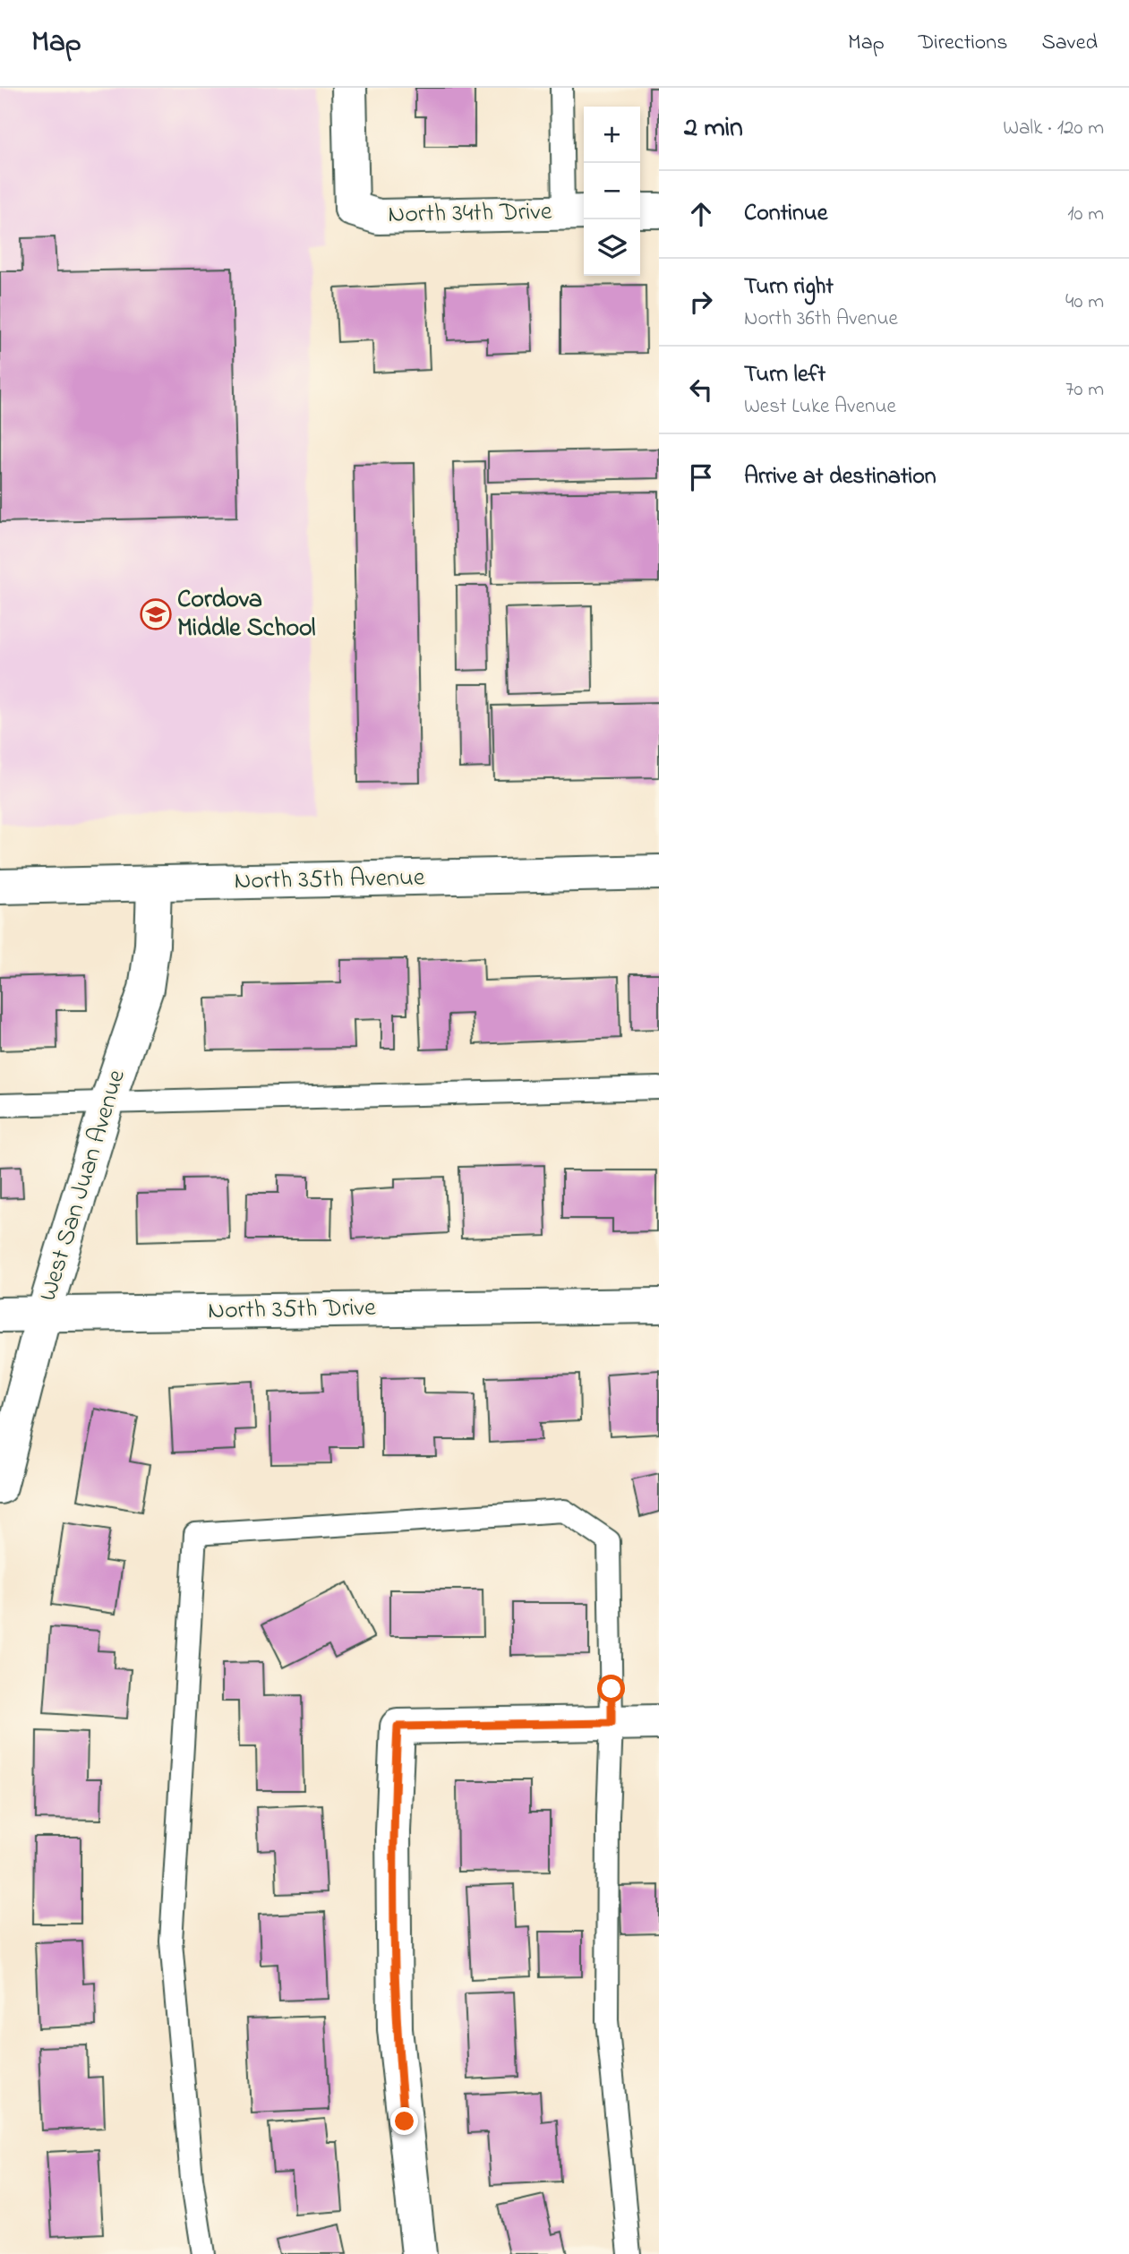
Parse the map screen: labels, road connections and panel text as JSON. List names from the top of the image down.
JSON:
{
  "streets": {
    "street": [
      "North 34th Drive",
      "North 35th Avenue",
      "West San Juan Avenue",
      "North 35th Drive"
    ]
  },
  "crossings": [
    ["North 35th Avenue", "West San Juan Avenue"],
    ["West San Juan Avenue", "North 35th Drive"]
  ],
  "places": {
    "school or university": ["Cordova Middle School"]
  },
  "page": {
    "header": "Map",
    "nav": ["Map", "Directions", "Saved"],
    "heading": ["2 min", "Walk · 120 m"],
    "map_buttons": ["+", "−"],
    "list": [
      ["Continue", "10 m"],
      ["Turn right", "North 36th Avenue", "40 m"],
      ["Turn left", "West Luke Avenue", "70 m"],
      "Arrive at destination"
    ]
  }
}
